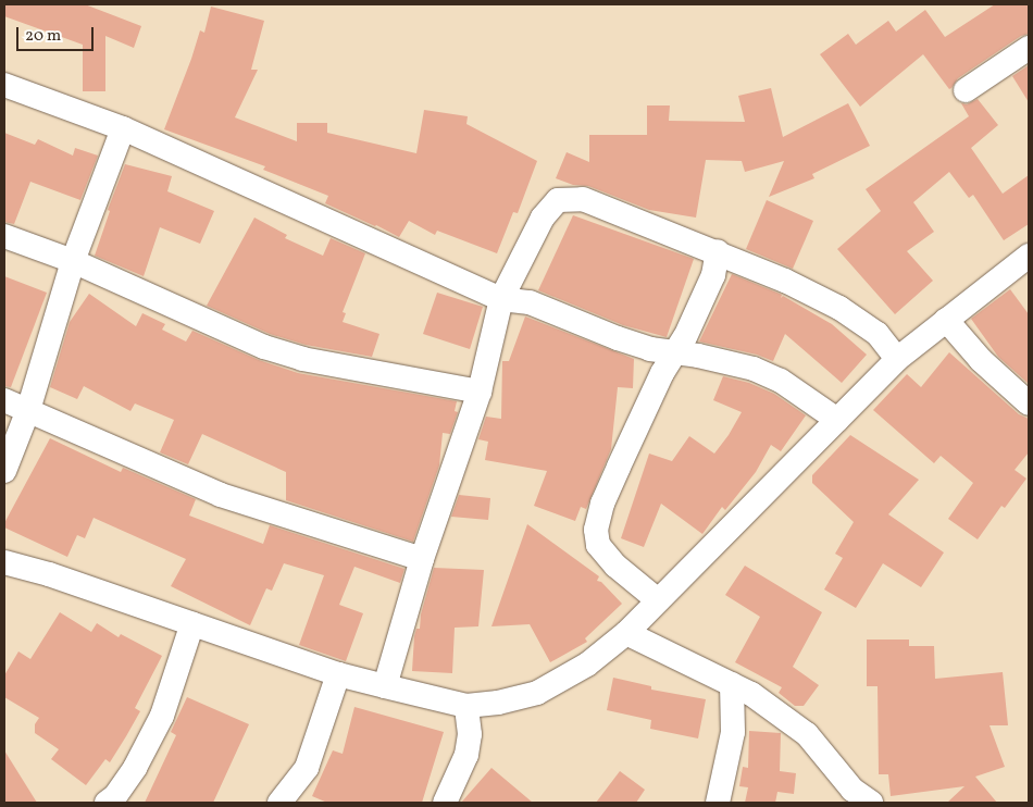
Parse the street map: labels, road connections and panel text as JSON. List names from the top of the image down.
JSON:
{
  "scale_bar": "20 m"
}
